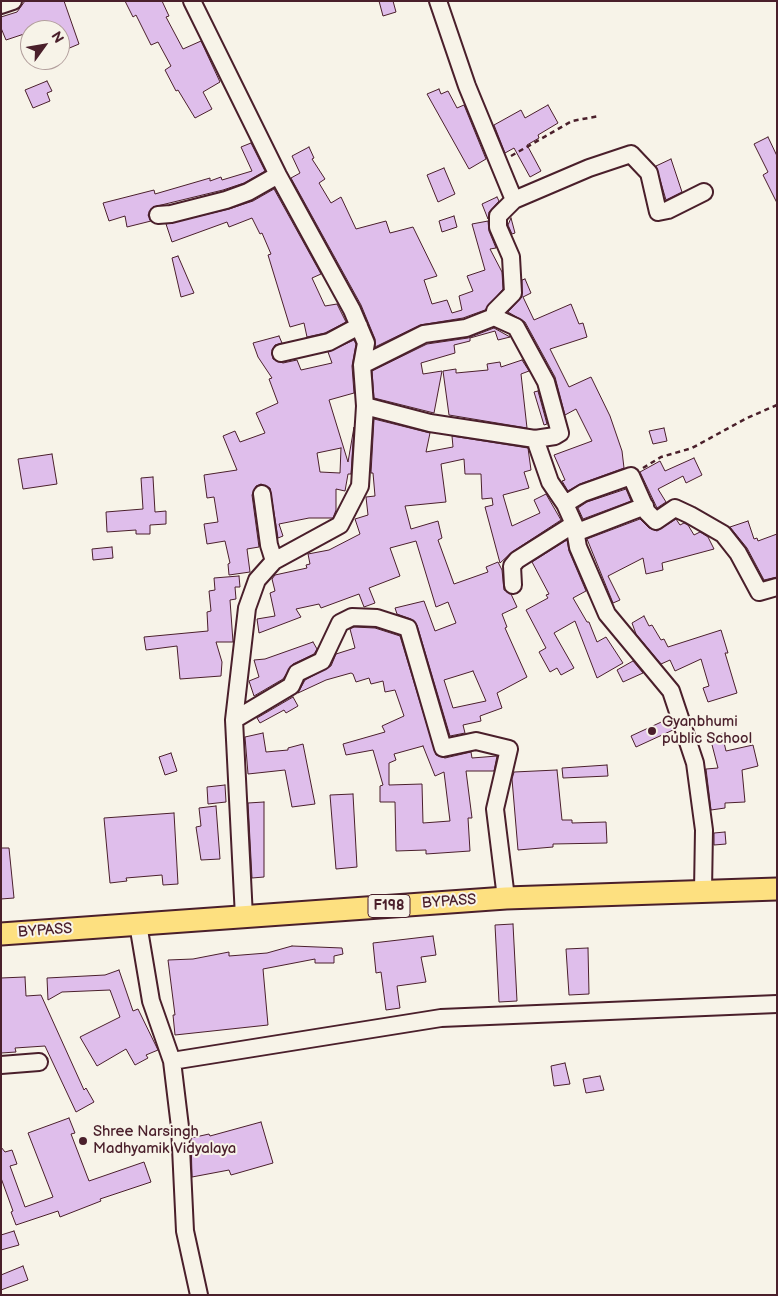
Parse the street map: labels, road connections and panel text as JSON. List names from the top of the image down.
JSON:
{
  "streets": {
    "main road": ["BYPASS", "F198"]
  },
  "places": ["Gyanbhumi public School", "Shree Narsingh Madhyamik Vidyalaya"],
  "north": "top right"
}
